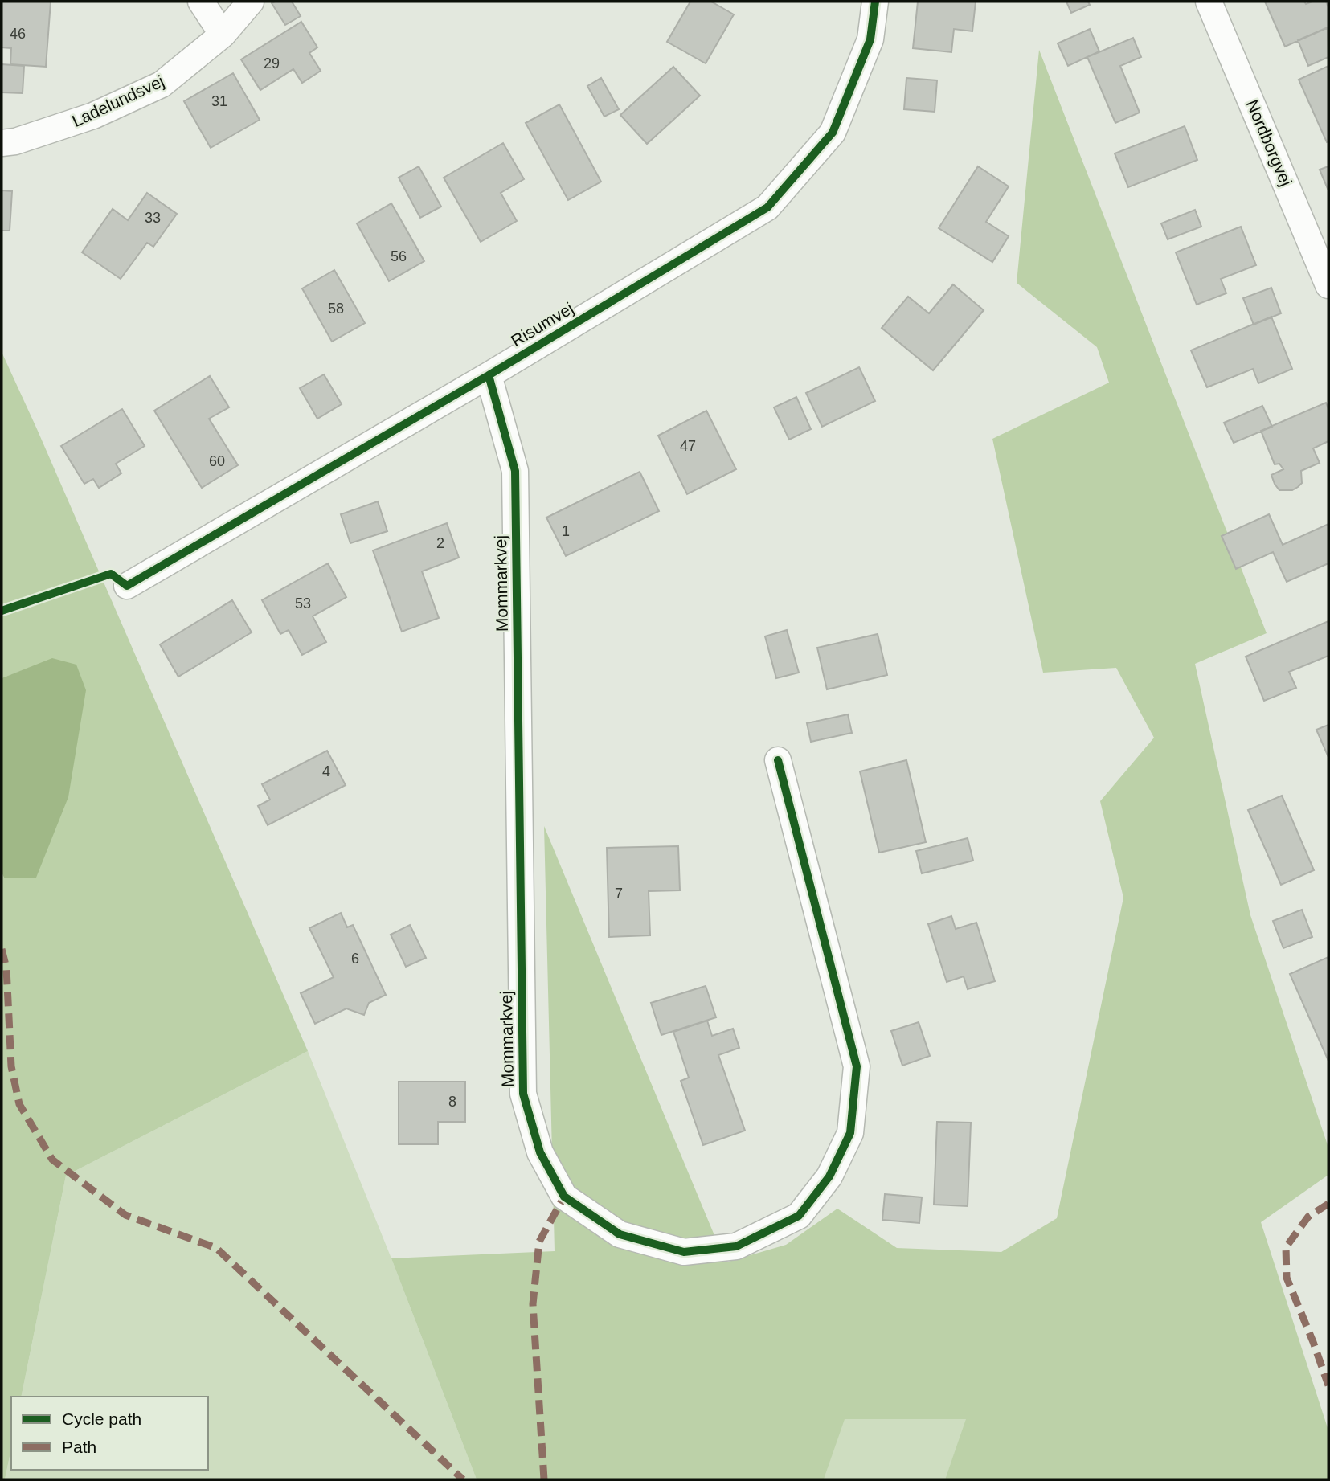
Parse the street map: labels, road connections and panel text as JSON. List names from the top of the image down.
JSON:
{
  "streets": {
    "street": [
      "Ladelundsvej",
      "Nordborgvej",
      "Risumvej",
      "Mommarkvej"
    ]
  },
  "crossings": [
    ["Risumvej", "Mommarkvej"]
  ],
  "house_numbers": [
    "46",
    "29",
    "31",
    "33",
    "56",
    "58",
    "47",
    "60",
    "1",
    "2",
    "53",
    "4",
    "7",
    "6",
    "8"
  ],
  "legend": ["Cycle path", "Path"]
}
